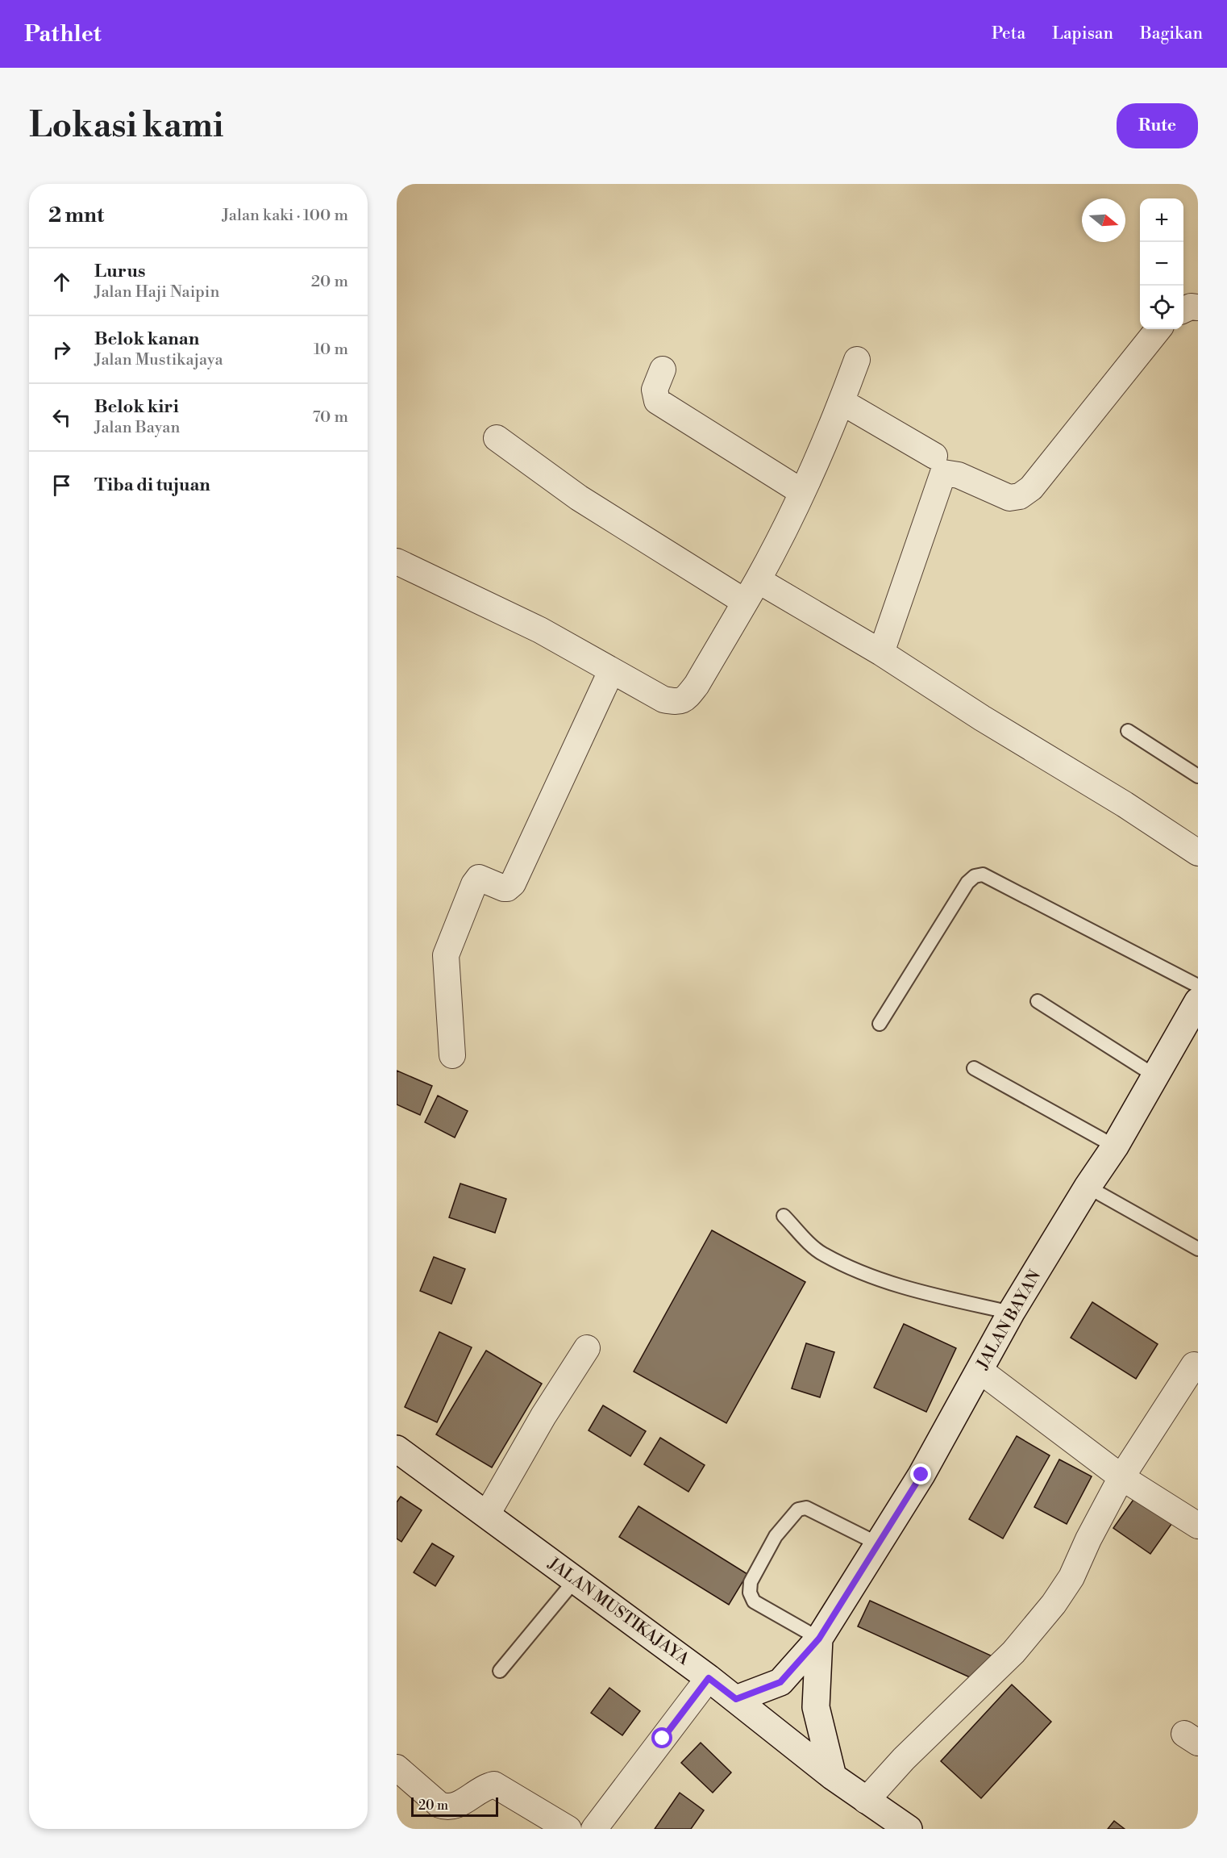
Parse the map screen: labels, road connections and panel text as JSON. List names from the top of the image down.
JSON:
{
  "streets": {
    "main road": ["JALAN BAYAN", "JALAN MUSTIKAJAYA"]
  },
  "crossings": [
    ["JALAN BAYAN", "JALAN MUSTIKAJAYA"]
  ],
  "scale_bar": "20 m",
  "north": "right",
  "page": {
    "header": "Pathlet",
    "nav": ["Peta", "Lapisan", "Bagikan"],
    "buttons": "Rute",
    "title": "Lokasi kami",
    "heading": ["2 mnt", "Jalan kaki · 100 m"],
    "map_buttons": ["+", "−"],
    "list": [
      ["Lurus", "Jalan Haji Naipin", "20 m"],
      ["Belok kanan", "Jalan Mustikajaya", "10 m"],
      ["Belok kiri", "Jalan Bayan", "70 m"],
      "Tiba di tujuan"
    ],
    "scale": "20 m"
  }
}
